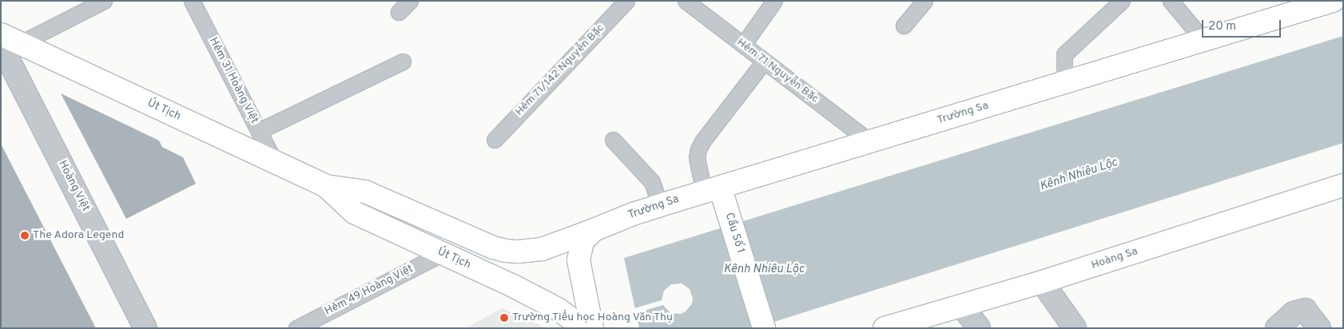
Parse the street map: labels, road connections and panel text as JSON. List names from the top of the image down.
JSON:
{
  "streets": {
    "street": [
      "Út Tịch",
      "Trường Sa",
      "Hoàng Việt",
      "Cầu Số 1",
      "Hoàng Sa"
    ],
    "lane": [
      "Hẻm 71/142 Nguyễn Bặc",
      "Hẻm 71 Nguyễn Bặc",
      "Hẻm 31 Hoàng Việt",
      "Hẻm 49 Hoàng Việt"
    ]
  },
  "crossings": [
    ["Hẻm 71 Nguyễn Bặc", "Trường Sa"],
    ["Hẻm 31 Hoàng Việt", "Út Tịch"],
    ["Út Tịch", "Trường Sa"],
    ["Út Tịch", "Hoàng Việt"],
    ["Út Tịch", "Hẻm 49 Hoàng Việt"],
    ["Trường Sa", "Cầu Số 1"]
  ],
  "water": ["Kênh Nhiêu Lộc"],
  "places": ["The Adora Legend", "Trường Tiểu học Hoàng Văn Thụ"],
  "scale_bar": "20 m"
}
